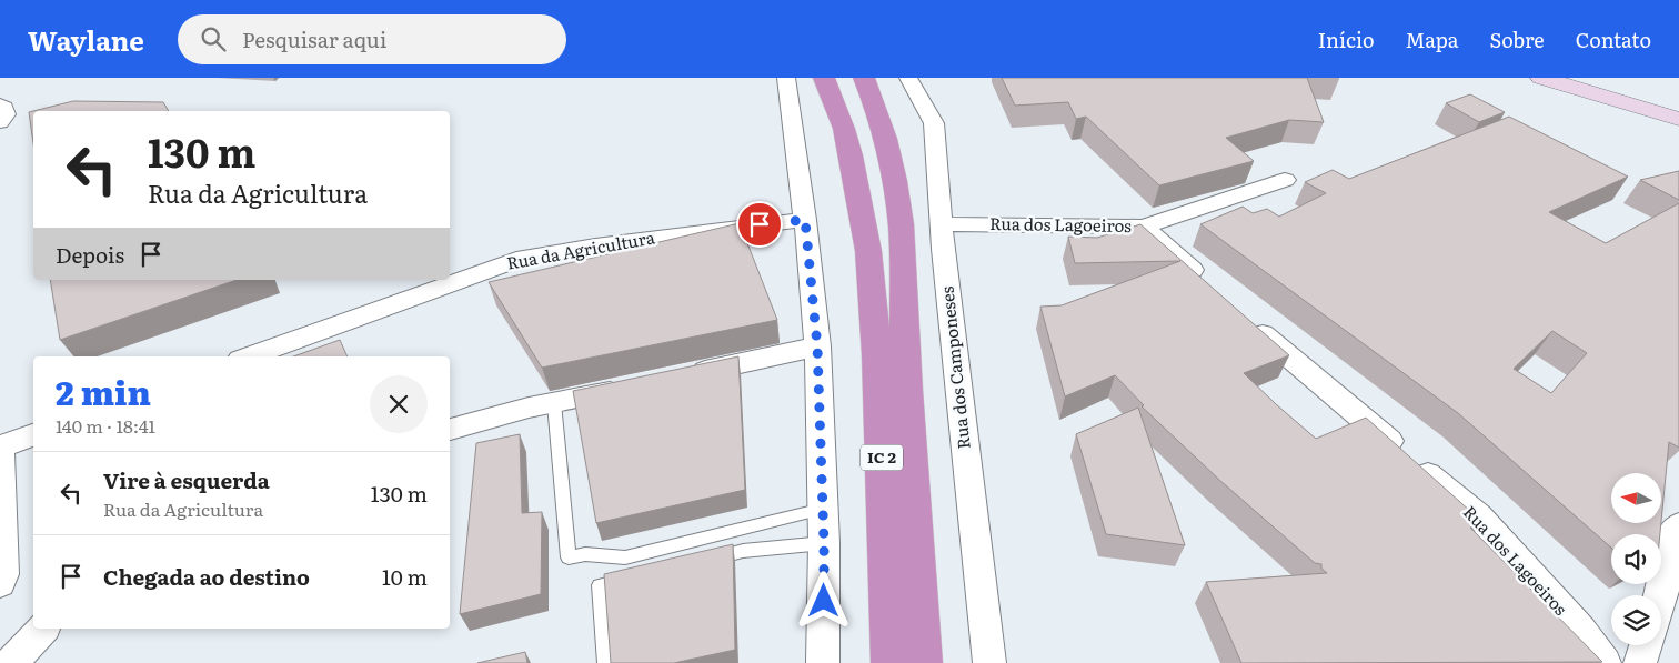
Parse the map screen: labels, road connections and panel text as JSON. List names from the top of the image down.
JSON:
{
  "streets": {
    "highway": ["IC 2"],
    "street": ["Rua dos Lagoeiros", "Rua da Agricultura", "Rua dos Camponeses"]
  },
  "crossings": [
    ["Rua dos Lagoeiros", "Rua dos Camponeses"]
  ],
  "north": "left",
  "page": {
    "header": "Waylane",
    "search": "Pesquisar aqui",
    "nav": [
      "Início",
      "Mapa",
      "Sobre",
      "Contato"
    ],
    "turn": ["130 m", "Rua da Agricultura"],
    "then": "Depois",
    "heading": ["2 min", "140 m · 18:41"],
    "list": [
      {
        "name": "Vire à esquerda",
        "note": "Rua da Agricultura",
        "value": "130 m"
      },
      {
        "name": "Chegada ao destino",
        "value": "10 m"
      }
    ]
  }
}
